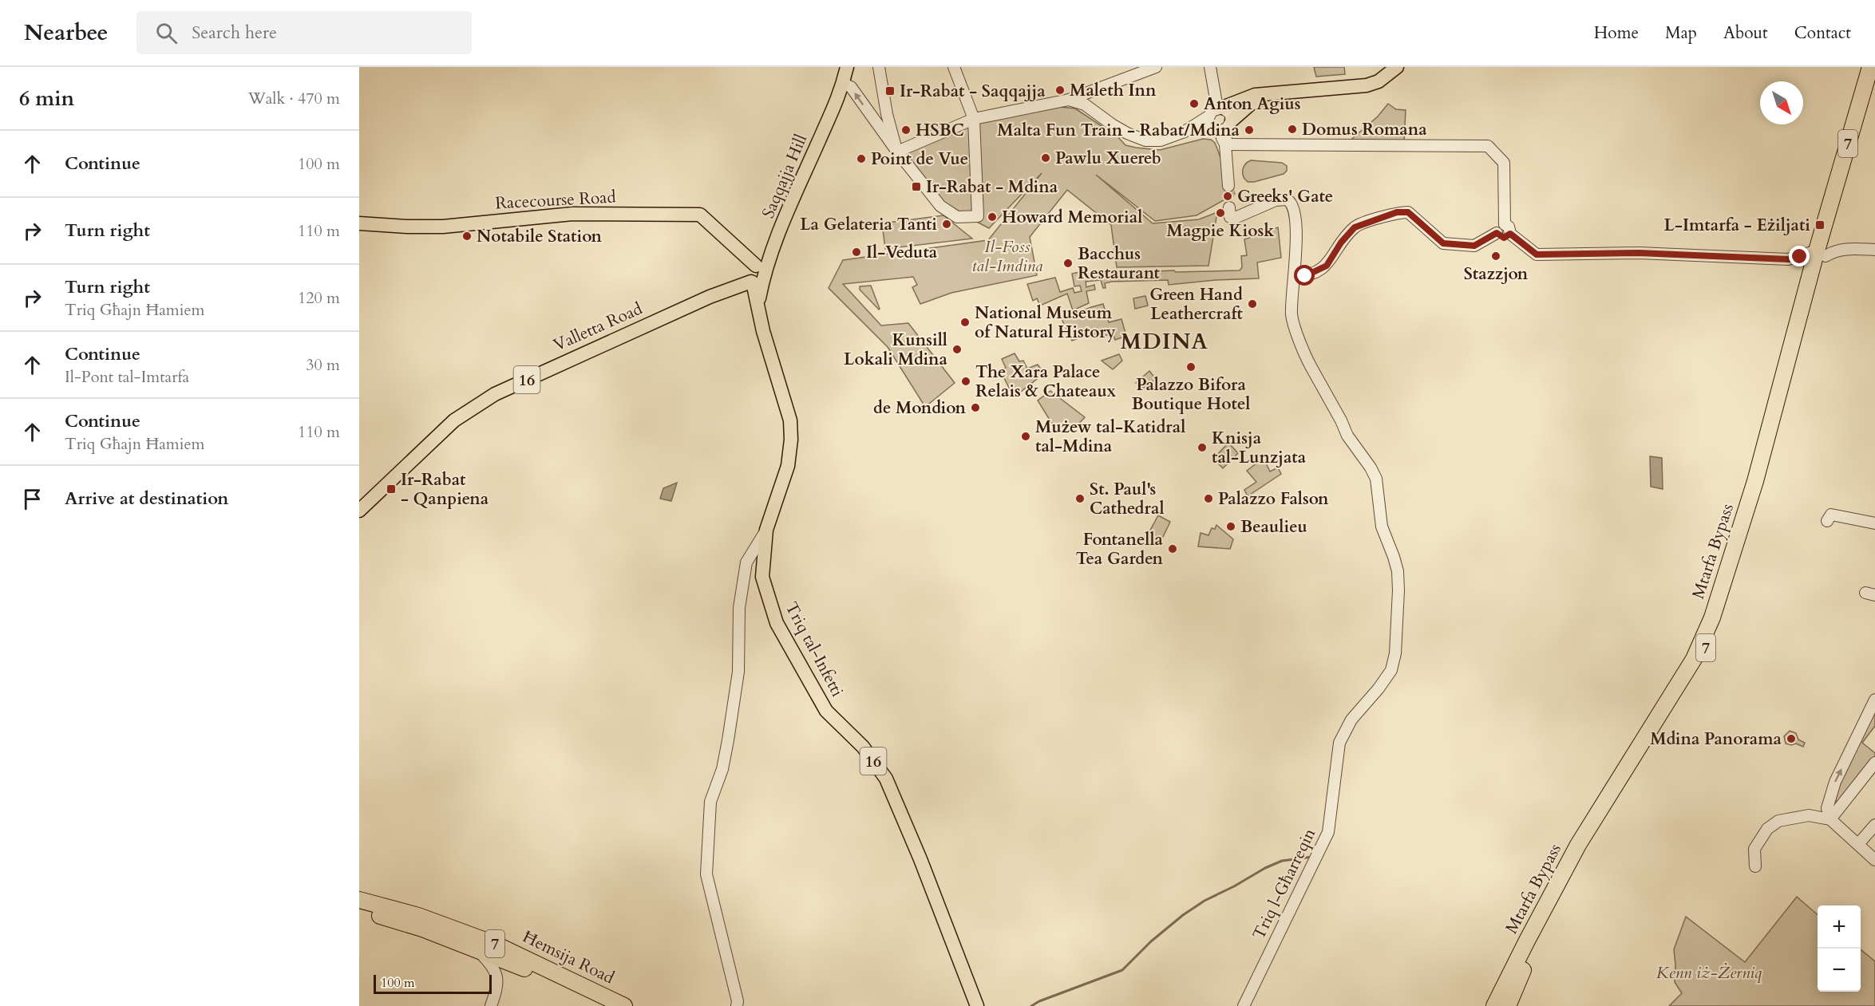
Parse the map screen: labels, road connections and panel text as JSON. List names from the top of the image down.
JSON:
{
  "streets": {
    "highway": ["7", "Mtarfa Bypass", "Ħemsija Road"],
    "main road": [
      "Saqqajja Hill",
      "Racecourse Road",
      "Valletta Road",
      "16",
      "Triq tal-Infetti"
    ],
    "street": ["Triq l-Għarreqin"]
  },
  "crossings": [
    ["Saqqajja Hill", "Racecourse Road"],
    ["Saqqajja Hill", "Valletta Road"],
    ["Saqqajja Hill", "Triq tal-Infetti"],
    ["Racecourse Road", "Valletta Road"],
    ["Racecourse Road", "Triq tal-Infetti"],
    ["Valletta Road", "Triq tal-Infetti"]
  ],
  "districts": ["MDINA"],
  "parks": ["Il-Foss tal-Imdina", "Kenn iż-Żerniq"],
  "places": {
    "other": [
      "Maleth Inn",
      "Anton Agius",
      "Domus Romana",
      "HSBC",
      "Malta Fun Train - Rabat/Mdina",
      "Pawlu Xuereb",
      "Point de Vue",
      "Greeks' Gate",
      "Magpie Kiosk",
      "Howard Memorial",
      "La Gelateria Tanti",
      "Notabile Station",
      "Il-Veduta",
      "Stazzjon",
      "Bacchus Restaurant",
      "Green Hand Leathercraft",
      "National Museum of Natural History",
      "Kunsill Lokali Mdina",
      "Palazzo Bifora Boutique Hotel",
      "The Xara Palace Relais & Chateaux",
      "de Mondion",
      "Mużew tal-Katidral tal-Mdina",
      "Knisja tal-Lunzjata",
      "St. Paul's Cathedral",
      "Palazzo Falson",
      "Beaulieu",
      "Fontanella Tea Garden",
      "Mdina Panorama"
    ],
    "transit": [
      "Ir-Rabat - Saqqajja",
      "Ir-Rabat - Mdina",
      "L-Imtarfa - Eżiljati",
      "Ir-Rabat - Qanpiena"
    ]
  },
  "scale_bar": "100 m",
  "north": "bottom right",
  "page": {
    "header": "Nearbee",
    "search": "Search here",
    "nav": [
      "Home",
      "Map",
      "About",
      "Contact"
    ],
    "heading": ["6 min", "Walk · 470 m"],
    "list": [
      ["Continue", "100 m"],
      ["Turn right", "110 m"],
      ["Turn right", "Triq Għajn Ħamiem", "120 m"],
      ["Continue", "Il-Pont tal-Imtarfa", "30 m"],
      ["Continue", "Triq Għajn Ħamiem", "110 m"],
      "Arrive at destination"
    ],
    "map_buttons": ["+", "−"],
    "scale": "100 m"
  }
}
